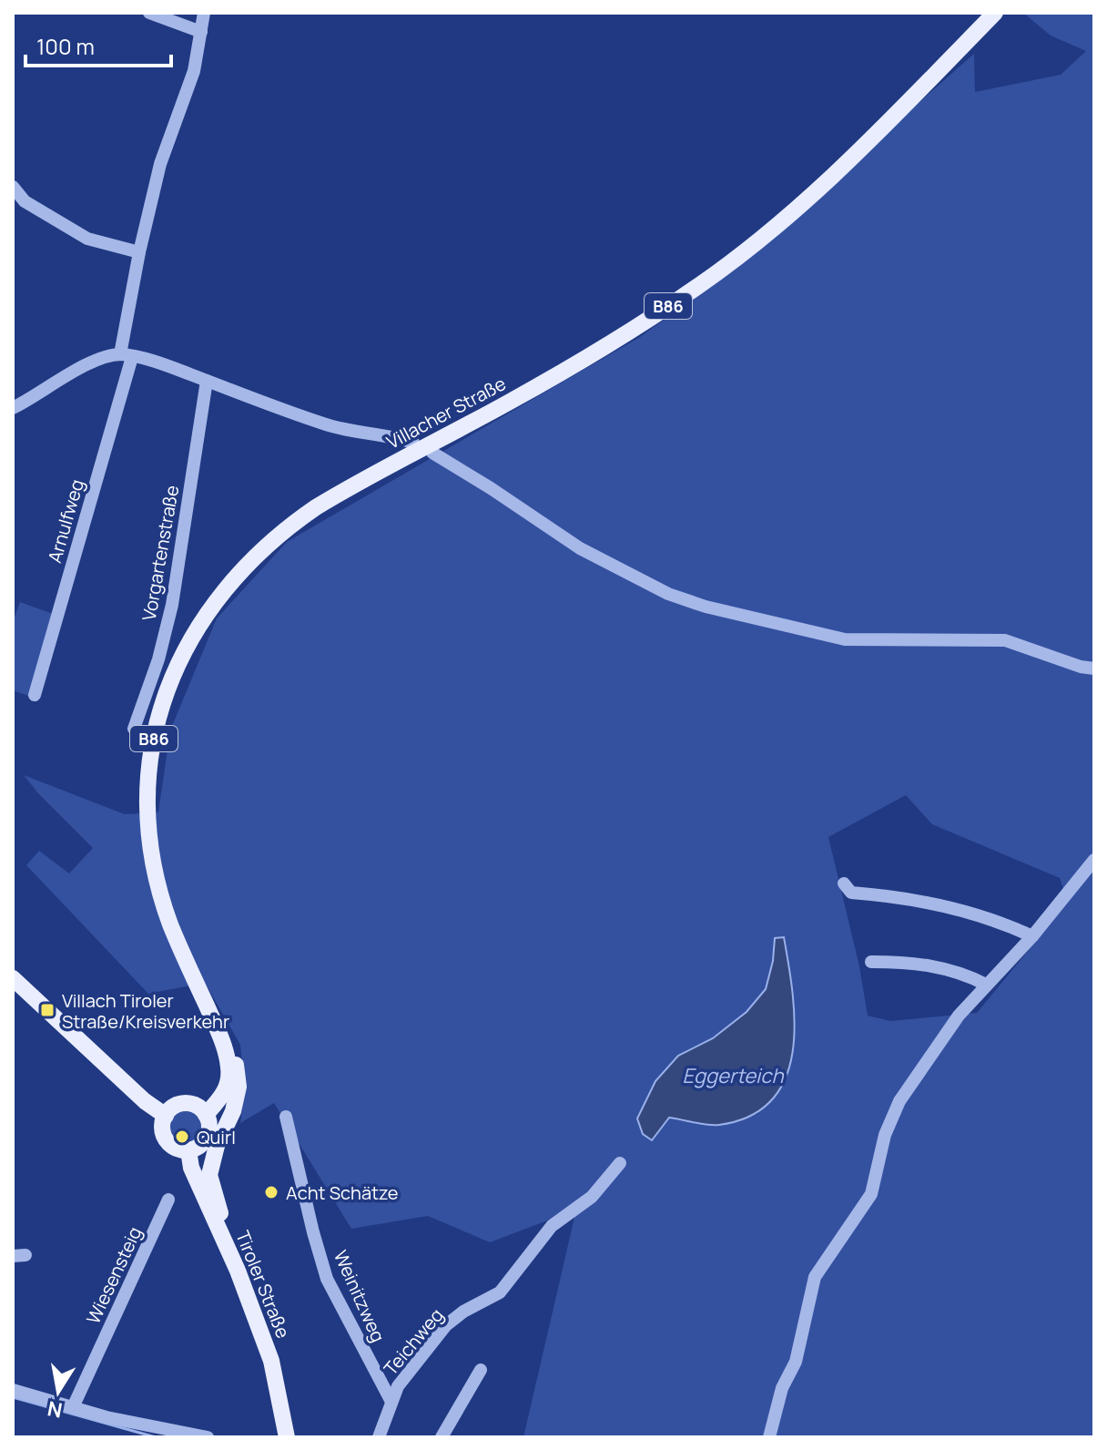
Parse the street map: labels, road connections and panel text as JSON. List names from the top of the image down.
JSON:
{
  "streets": {
    "main road": ["B86", "Villacher Straße", "Tiroler Straße"],
    "street": [
      "Arnulfweg",
      "Vorgartenstraße",
      "Wiesensteig",
      "Weinitzweg",
      "Teichweg"
    ]
  },
  "crossings": [
    ["B86", "Villacher Straße"],
    ["B86", "Tiroler Straße"],
    ["Weinitzweg", "Teichweg"]
  ],
  "water": ["Eggerteich"],
  "places": {
    "transit": ["Villach Tiroler Straße/Kreisverkehr"],
    "other": ["Quirl", "Acht Schätze"]
  },
  "scale_bar": "100 m",
  "north": "bottom"
}
